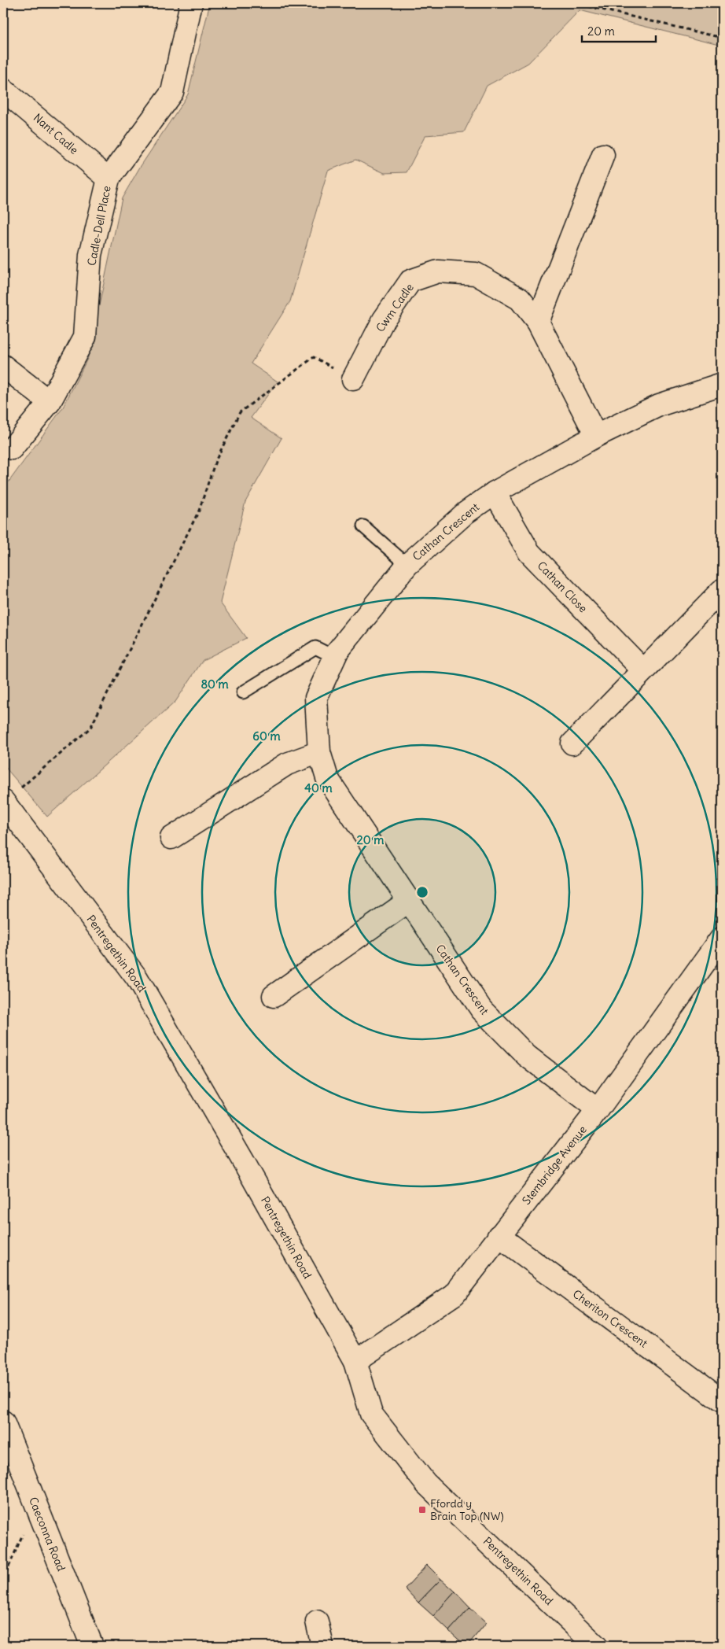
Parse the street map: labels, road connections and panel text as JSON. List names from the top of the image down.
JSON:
{
  "streets": {
    "street": [
      "Nant Cadle",
      "Cadle-Dell Place",
      "Cwm Cadle",
      "Cathan Crescent",
      "Cathan Close",
      "Pentregethin Road",
      "Stembridge Avenue",
      "Cheriton Crescent",
      "Caeconna Road"
    ]
  },
  "crossings": [
    ["Nant Cadle", "Cadle-Dell Place"],
    ["Cwm Cadle", "Cathan Crescent"],
    ["Cathan Crescent", "Cathan Close"],
    ["Cathan Crescent", "Stembridge Avenue"],
    ["Pentregethin Road", "Stembridge Avenue"],
    ["Stembridge Avenue", "Cheriton Crescent"]
  ],
  "places": {
    "transit": ["Ffordd y Brain Top (NW)"]
  },
  "scale_bar": "20 m",
  "rings": [
    "80 m",
    "60 m",
    "40 m",
    "20 m"
  ]
}
